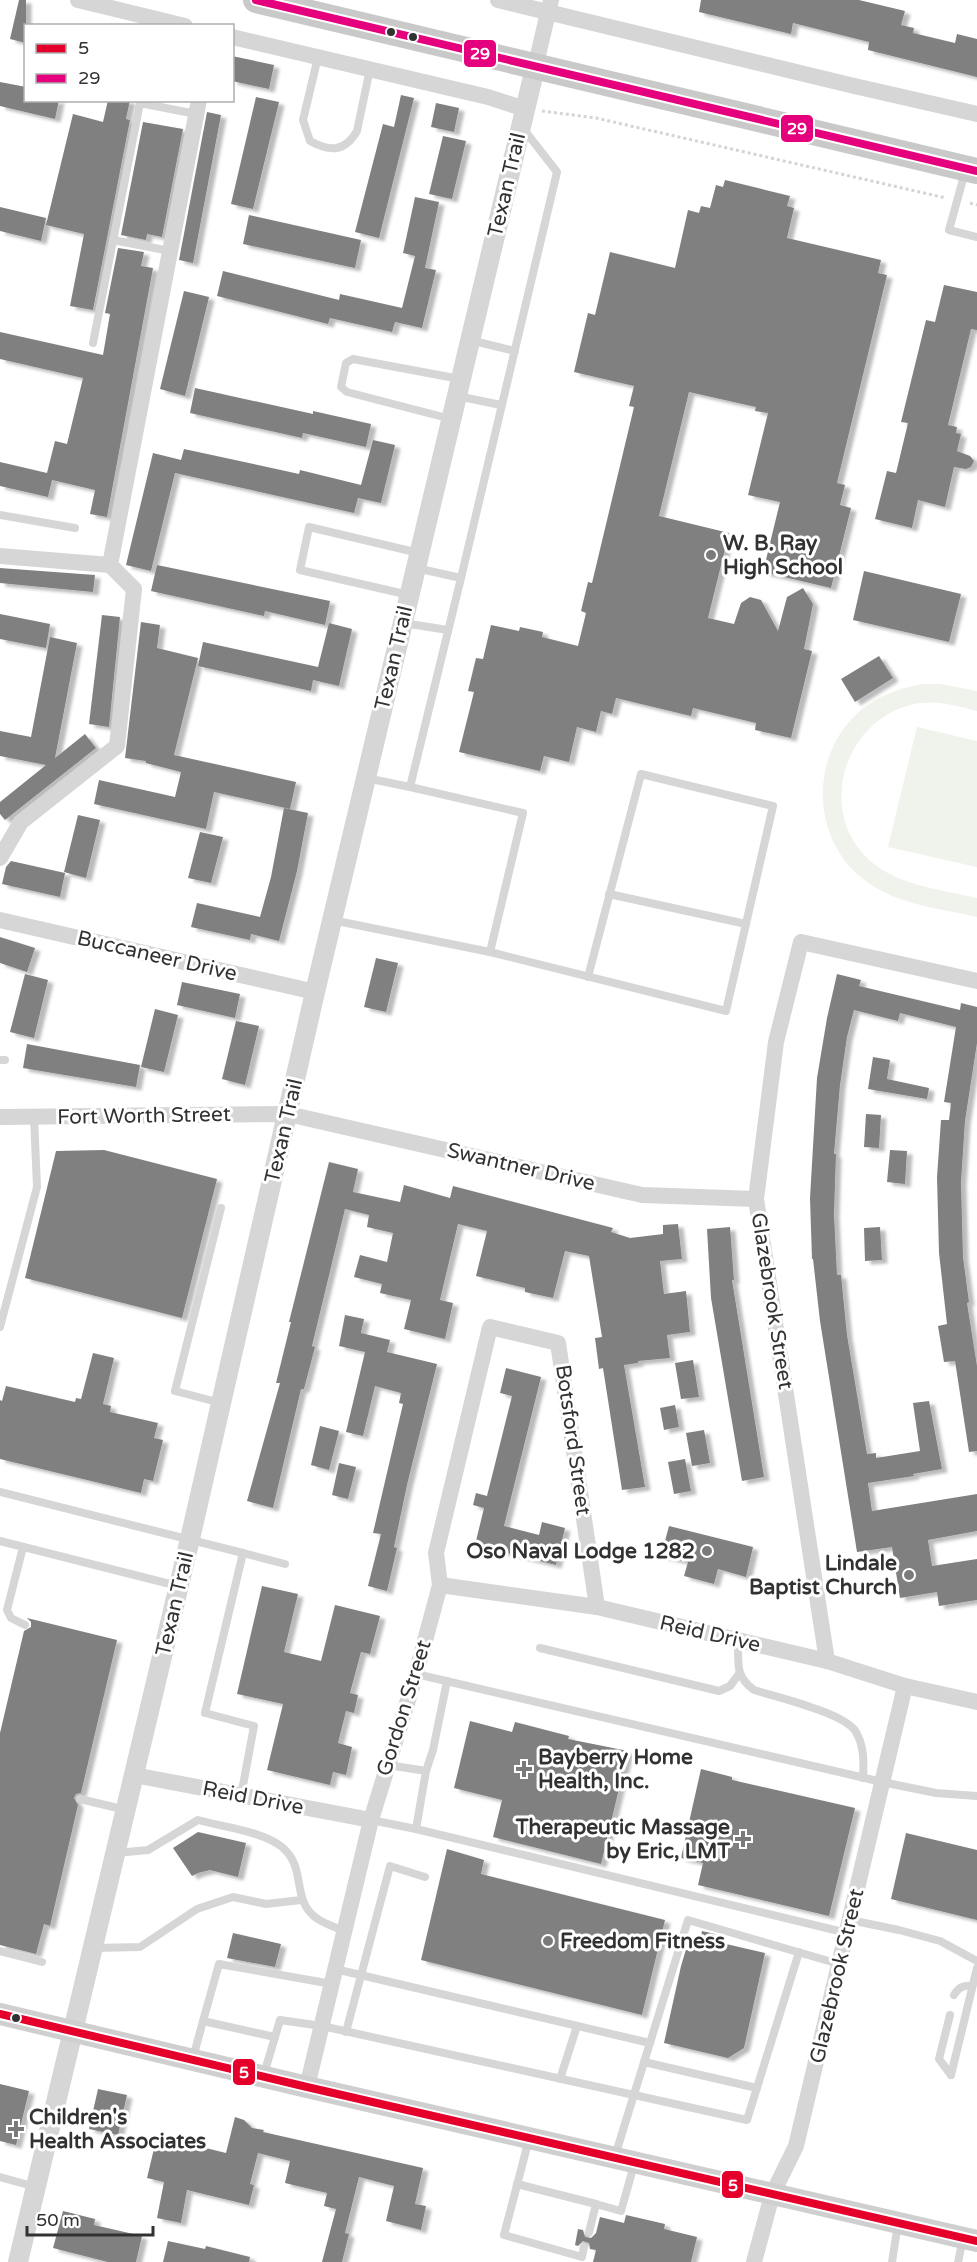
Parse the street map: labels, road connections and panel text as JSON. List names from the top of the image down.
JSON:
{
  "streets": {
    "street": [
      "Texan Trail",
      "Buccaneer Drive",
      "Fort Worth Street",
      "Swantner Drive",
      "Glazebrook Street",
      "Botsford Street",
      "Reid Drive",
      "Gordon Street"
    ]
  },
  "crossings": [
    ["Texan Trail", "Buccaneer Drive"],
    ["Texan Trail", "Fort Worth Street"],
    ["Texan Trail", "Swantner Drive"],
    ["Texan Trail", "Reid Drive"],
    ["Fort Worth Street", "Swantner Drive"],
    ["Swantner Drive", "Glazebrook Street"],
    ["Glazebrook Street", "Reid Drive"],
    ["Botsford Street", "Reid Drive"],
    ["Botsford Street", "Gordon Street"],
    ["Reid Drive", "Gordon Street"]
  ],
  "places": {
    "other": [
      "W. B. Ray High School",
      "Oso Naval Lodge 1282",
      "Lindale Baptist Church",
      "Freedom Fitness"
    ],
    "health": ["Bayberry Home Health, Inc.", "Therapeutic Massage by Eric, LMT", "Children's Health Associates"]
  },
  "lines": ["transit line 29", "transit line 5"],
  "legend": ["5", "29"],
  "scale_bar": "50 m"
}
